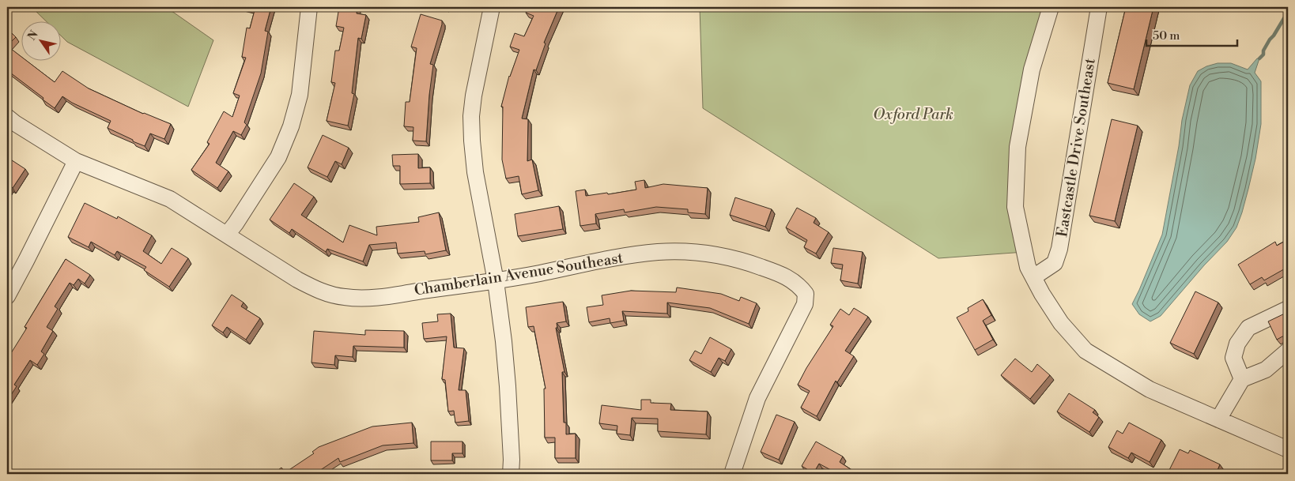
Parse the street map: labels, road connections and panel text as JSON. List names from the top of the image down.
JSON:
{
  "streets": {
    "street": ["Eastcastle Drive Southeast", "Chamberlain Avenue Southeast"]
  },
  "parks": ["Oxford Park"],
  "scale_bar": "50 m",
  "north": "top left"
}
